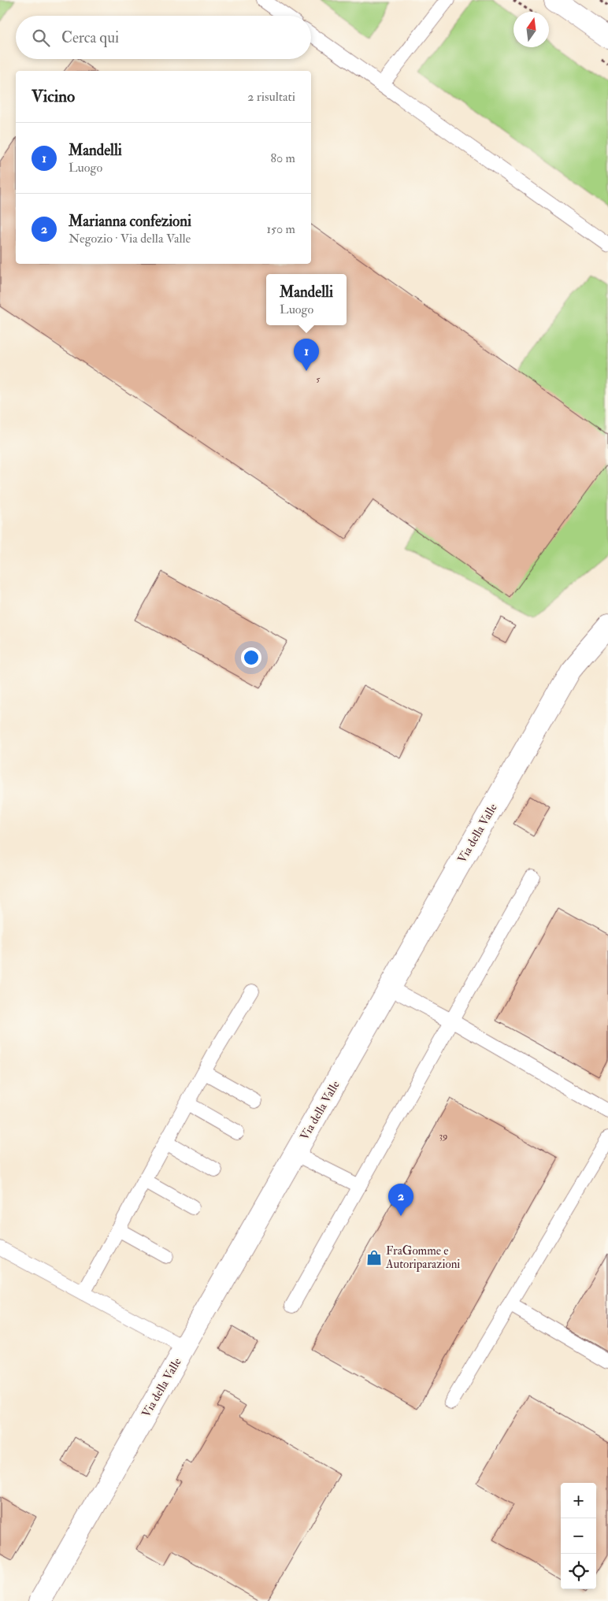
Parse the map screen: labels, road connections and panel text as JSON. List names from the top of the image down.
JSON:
{
  "streets": {
    "street": ["Via della Valle"]
  },
  "places": {
    "shop": ["FraGomme e Autoriparazioni"]
  },
  "house_numbers": ["5", "39"],
  "north": "top",
  "page": {
    "search": "Cerca qui",
    "heading": ["Vicino", "2 risultati"],
    "list": [
      {
        "mark": "1",
        "name": "Mandelli",
        "note": "Luogo",
        "value": "80 m"
      },
      {
        "mark": "2",
        "name": "Marianna confezioni",
        "note": "Negozio · Via della Valle",
        "value": "150 m"
      }
    ],
    "popup": ["Mandelli", "Luogo"],
    "pins": ["1", "2"],
    "map_buttons": ["+", "−"]
  }
}
